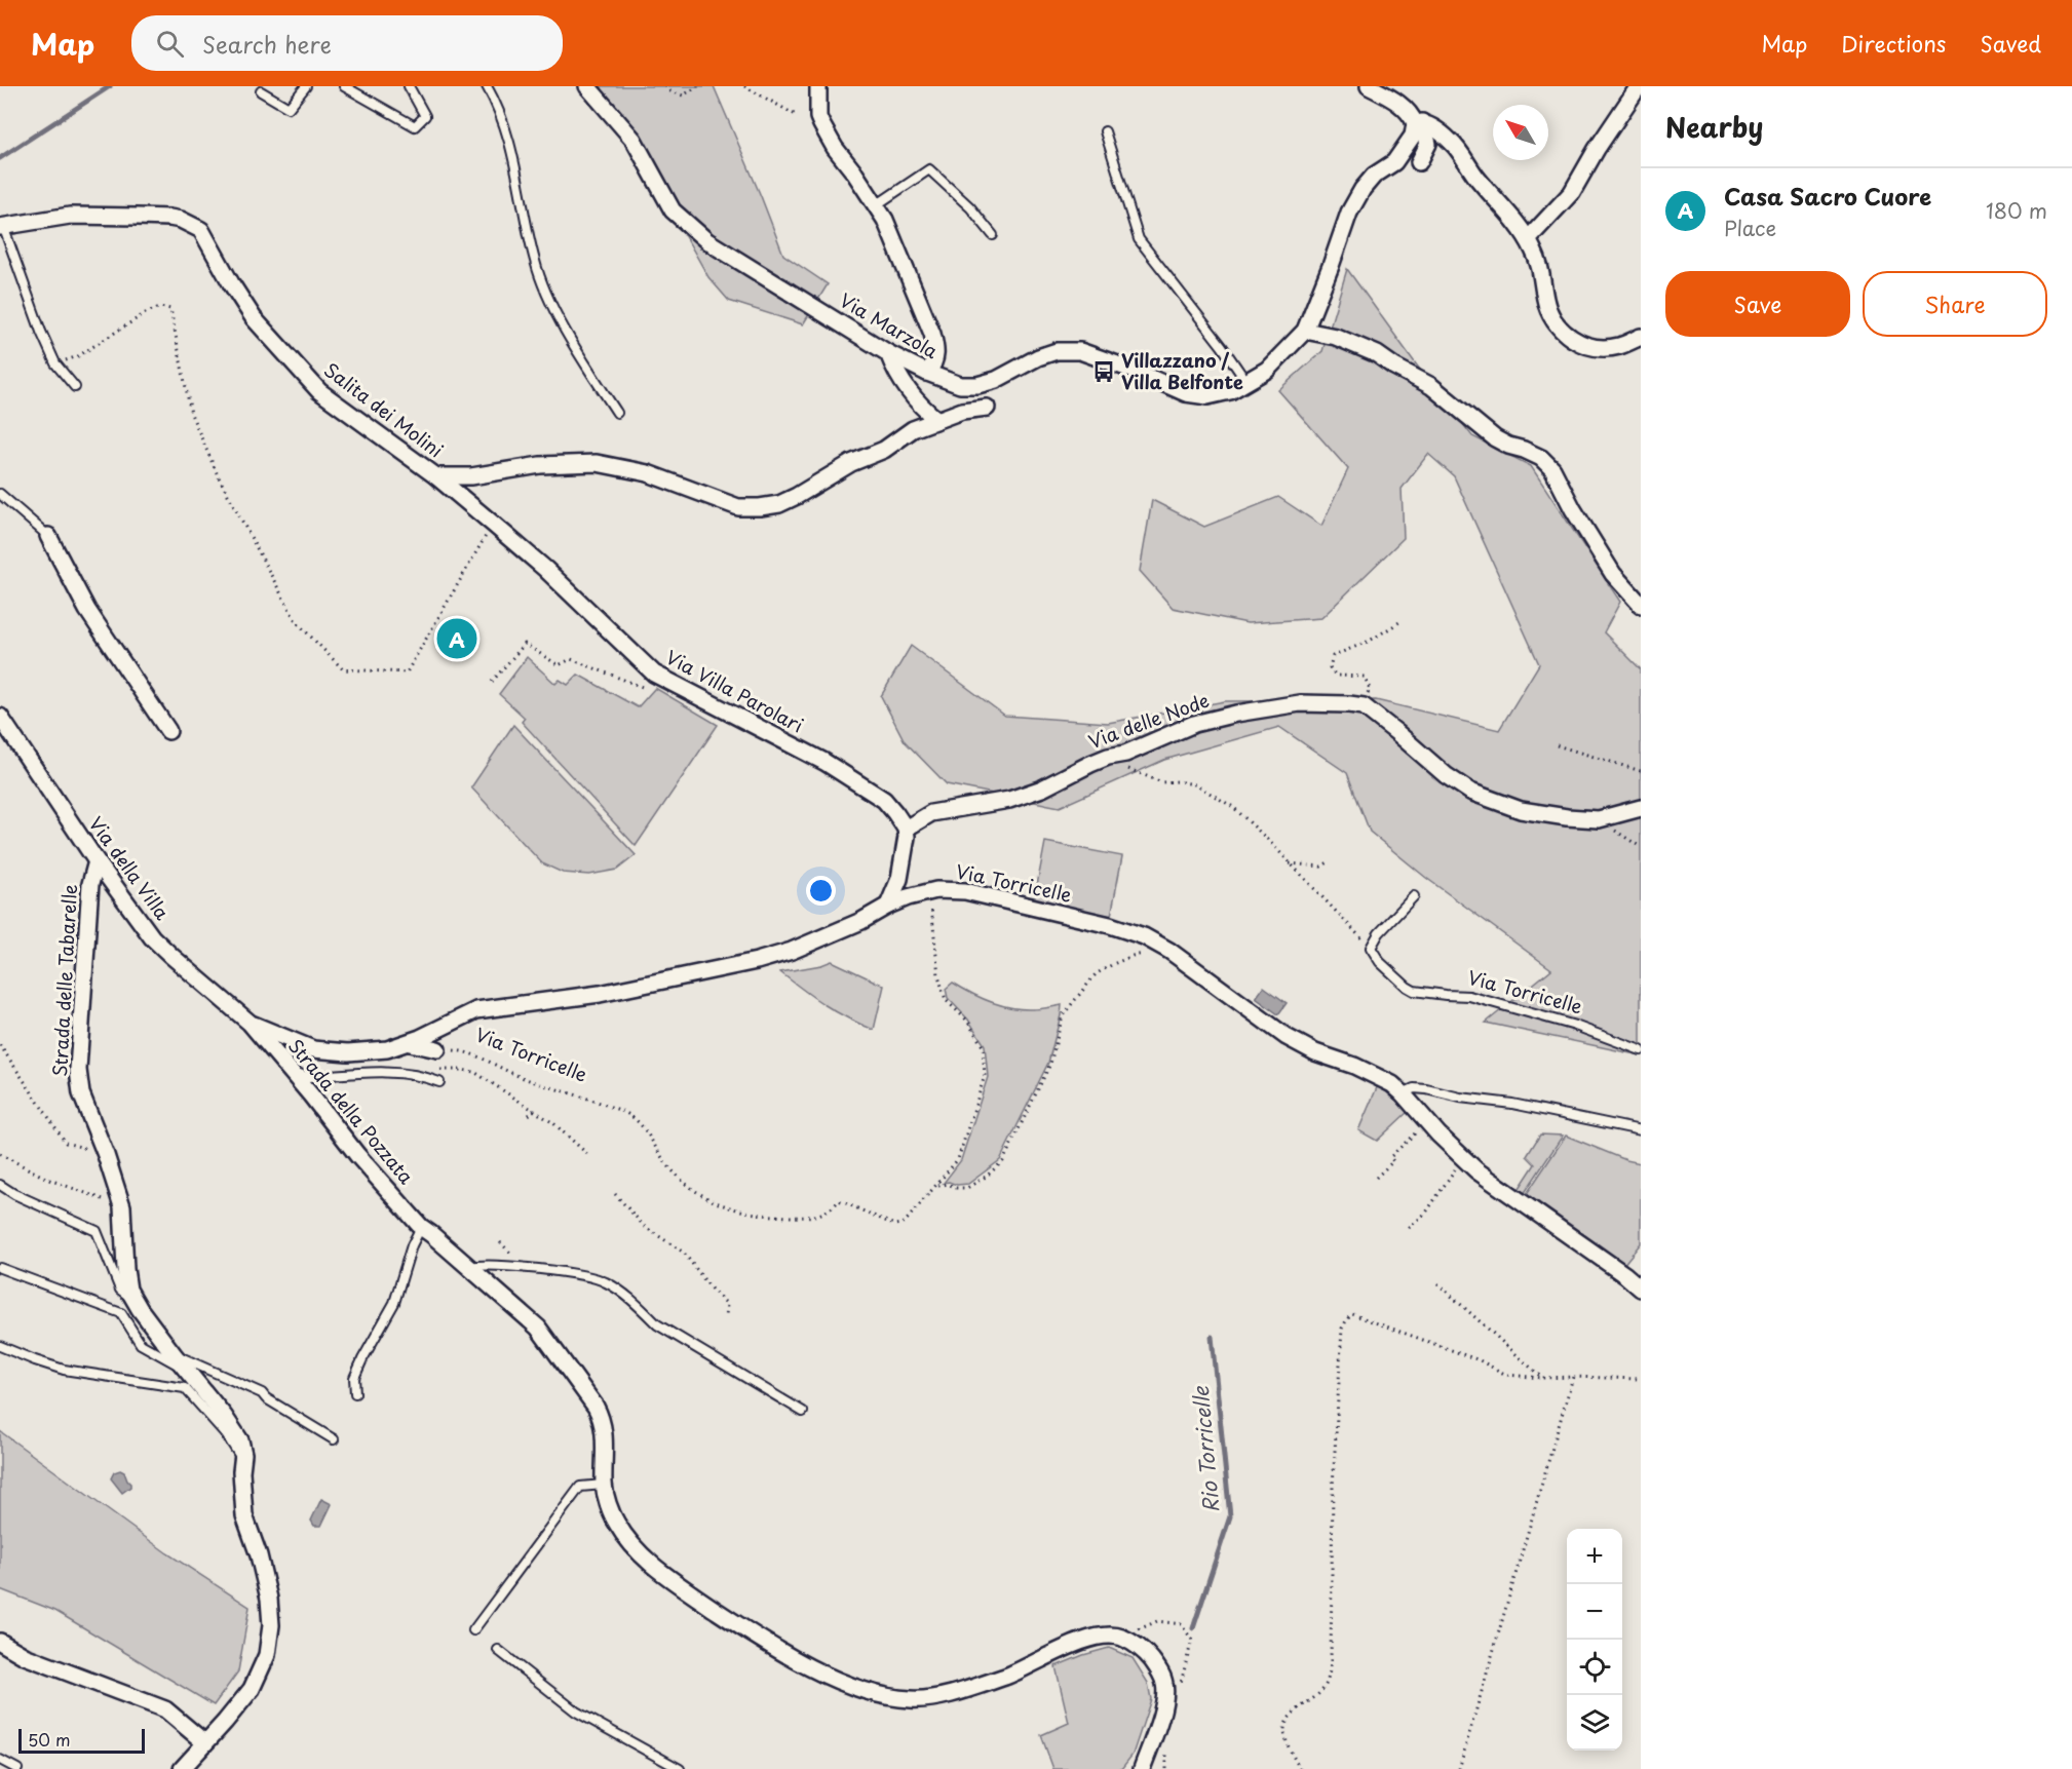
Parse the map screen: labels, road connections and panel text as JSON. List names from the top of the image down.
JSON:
{
  "streets": {
    "street": [
      "Via Marzola",
      "Salita dei Molini",
      "Via Villa Parolari",
      "Via delle Node",
      "Via della Villa",
      "Via Torricelle",
      "Strada delle Tabarelle",
      "Strada della Pozzata"
    ]
  },
  "crossings": [
    ["Salita dei Molini", "Via Villa Parolari"],
    ["Via Villa Parolari", "Via delle Node"],
    ["Via della Villa", "Via Torricelle"],
    ["Via della Villa", "Strada delle Tabarelle"],
    ["Via della Villa", "Strada della Pozzata"],
    ["Via Torricelle", "Strada della Pozzata"]
  ],
  "water": ["Rio Torricelle"],
  "places": {
    "bus stop": ["Villazzano / Villa Belfonte"]
  },
  "scale_bar": "50 m",
  "north": "top left",
  "page": {
    "header": "Map",
    "search": "Search here",
    "nav": ["Map", "Directions", "Saved"],
    "heading": "Nearby",
    "list": [
      {
        "mark": "A",
        "name": "Casa Sacro Cuore",
        "note": "Place",
        "value": "180 m"
      }
    ],
    "buttons": ["Save", "Share"],
    "pins": "A",
    "map_buttons": ["+", "−"],
    "scale": "50 m"
  }
}
